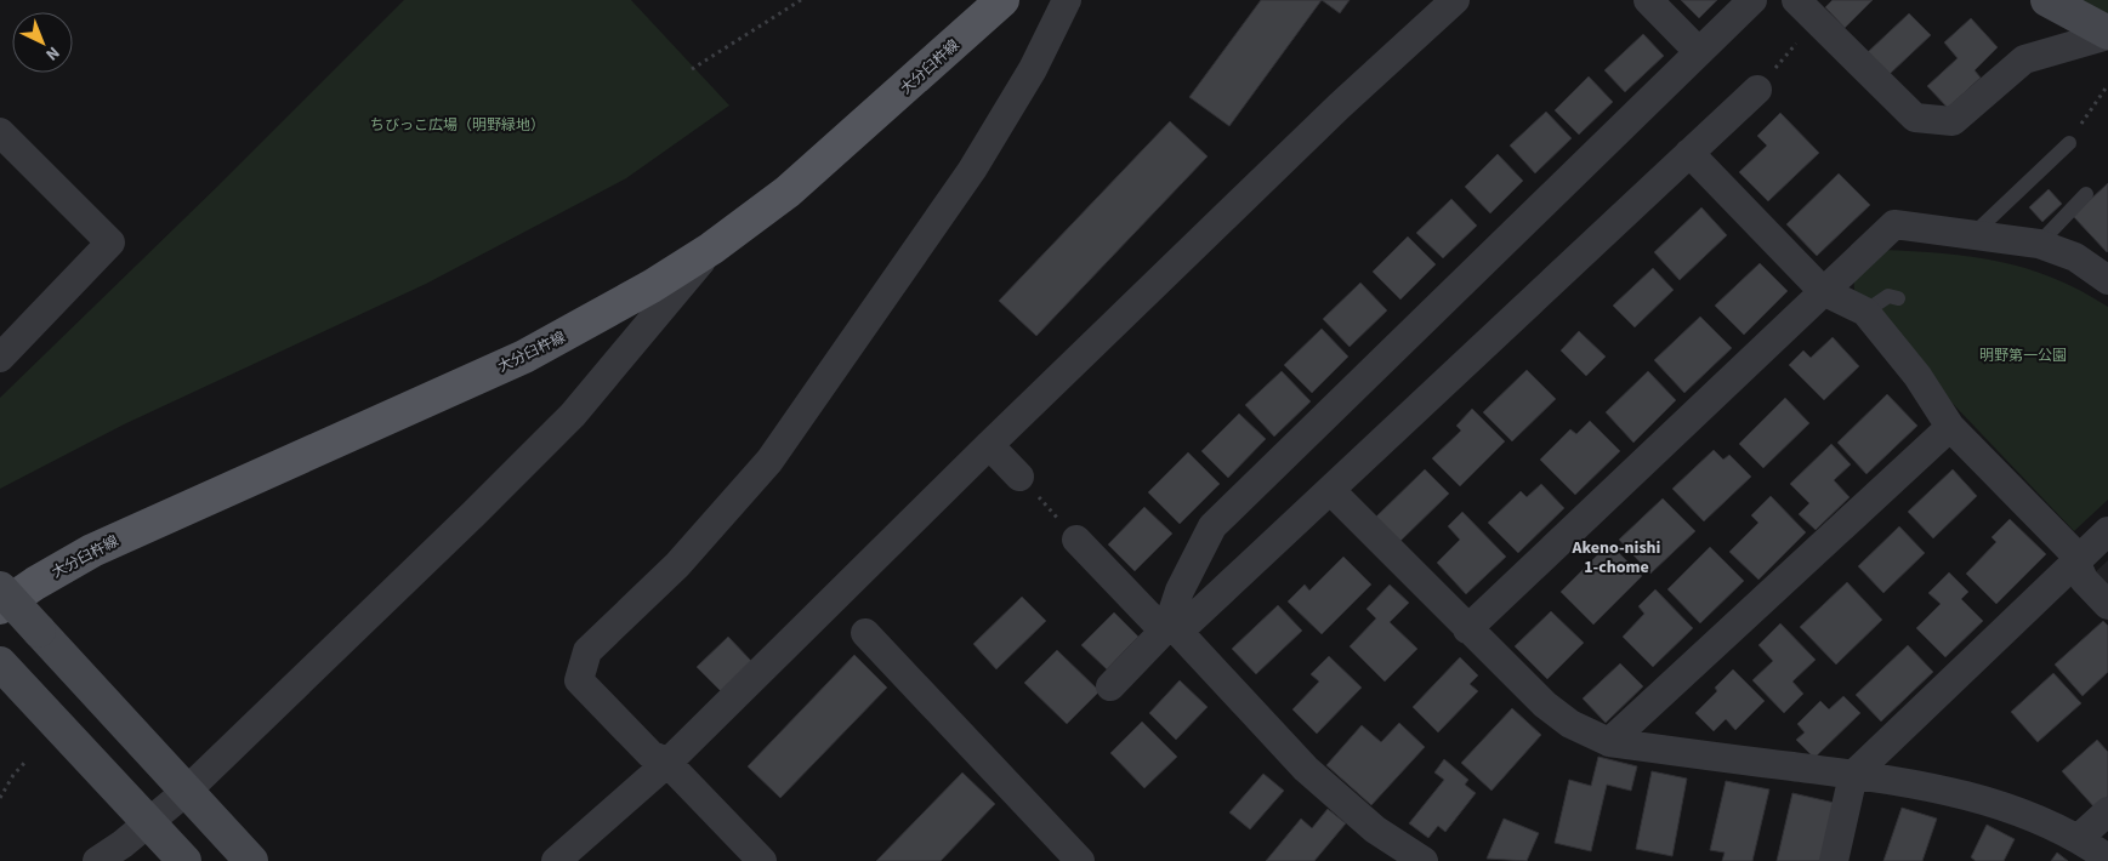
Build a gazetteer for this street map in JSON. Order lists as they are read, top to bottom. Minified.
{"streets":{"main road":["大分臼杵線"]},"districts":["Akeno-nishi 1-chome"],"parks":["ちびっこ広場（明野緑地）","明野第一公園"],"north":"bottom right"}
